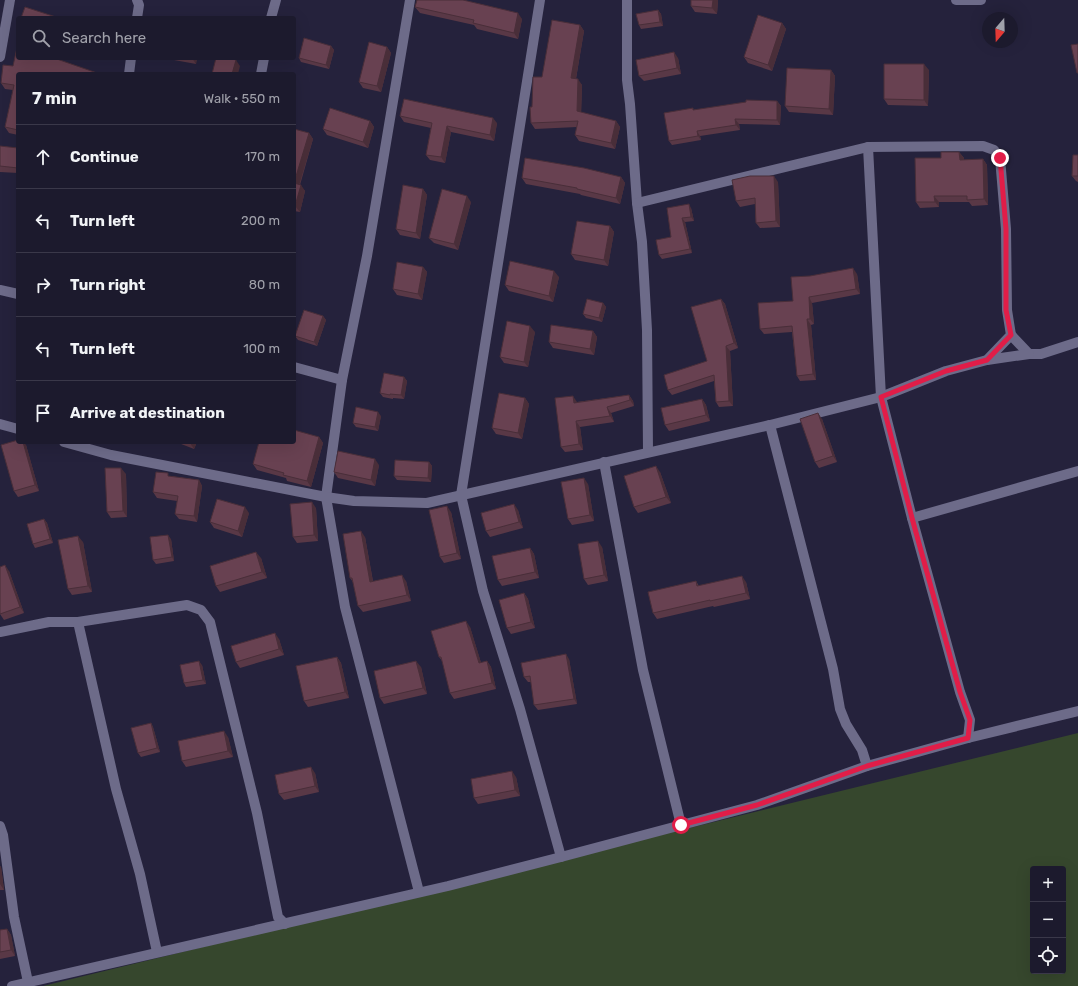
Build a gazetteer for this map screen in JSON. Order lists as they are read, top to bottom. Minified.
{"north":"bottom","page":{"search":"Search here","heading":["7 min","Walk · 550 m"],"list":[["Continue","170 m"],["Turn left","200 m"],["Turn right","80 m"],["Turn left","100 m"],"Arrive at destination"],"map_buttons":["+","−"]}}
